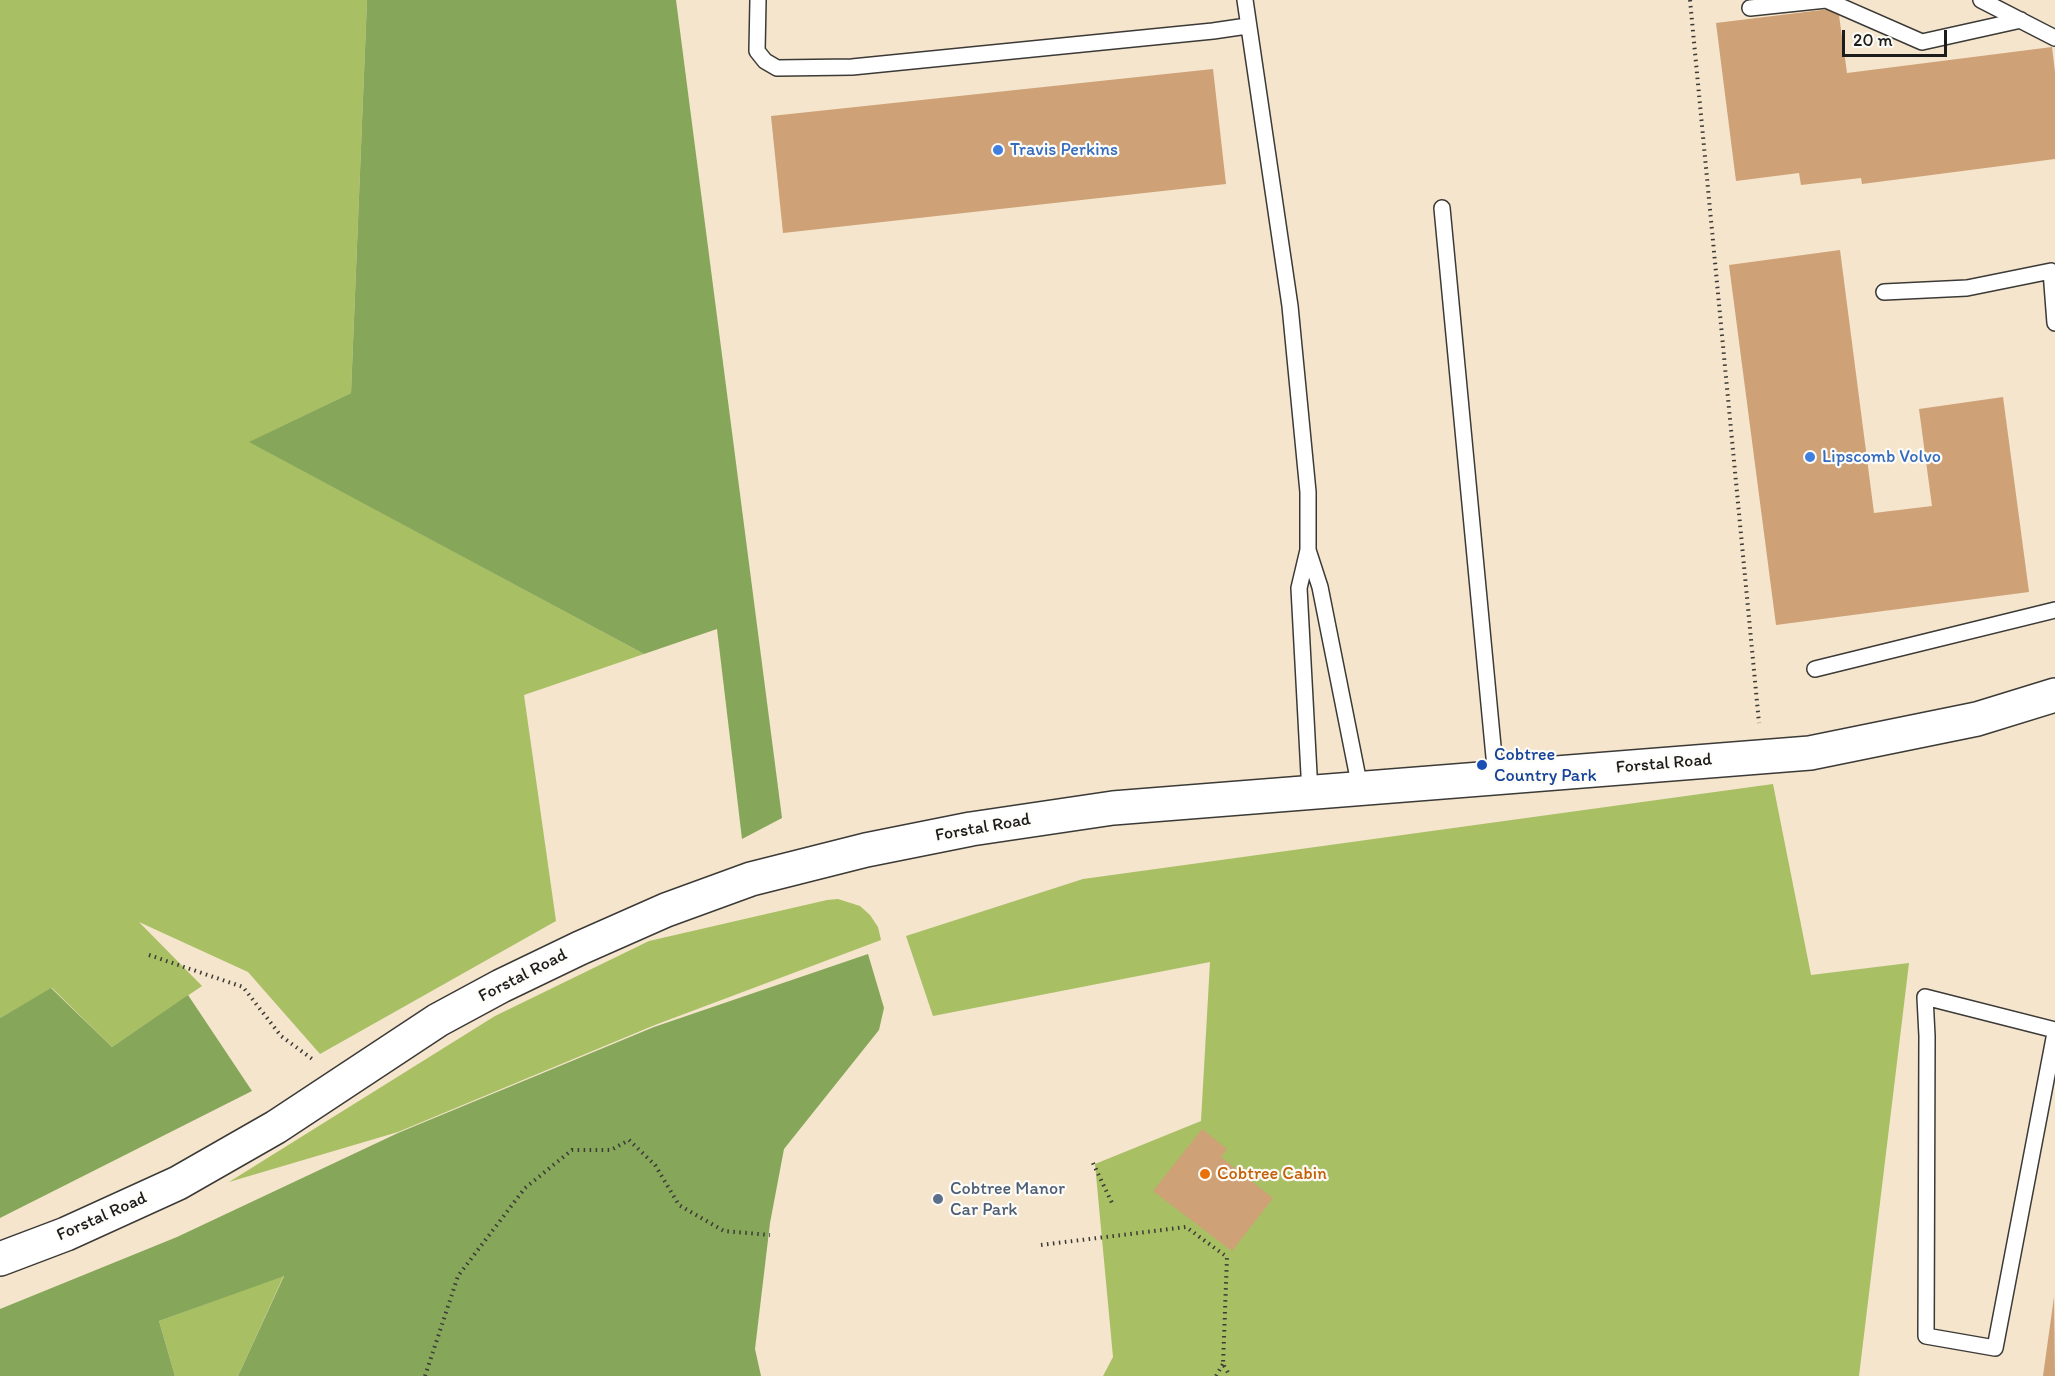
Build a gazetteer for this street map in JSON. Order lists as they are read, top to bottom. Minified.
{"streets":{"street":["Forstal Road"]},"places":["Travis Perkins","Lipscomb Volvo","Cobtree Country Park","Cobtree Cabin","Cobtree Manor Car Park"],"scale_bar":"20 m"}
